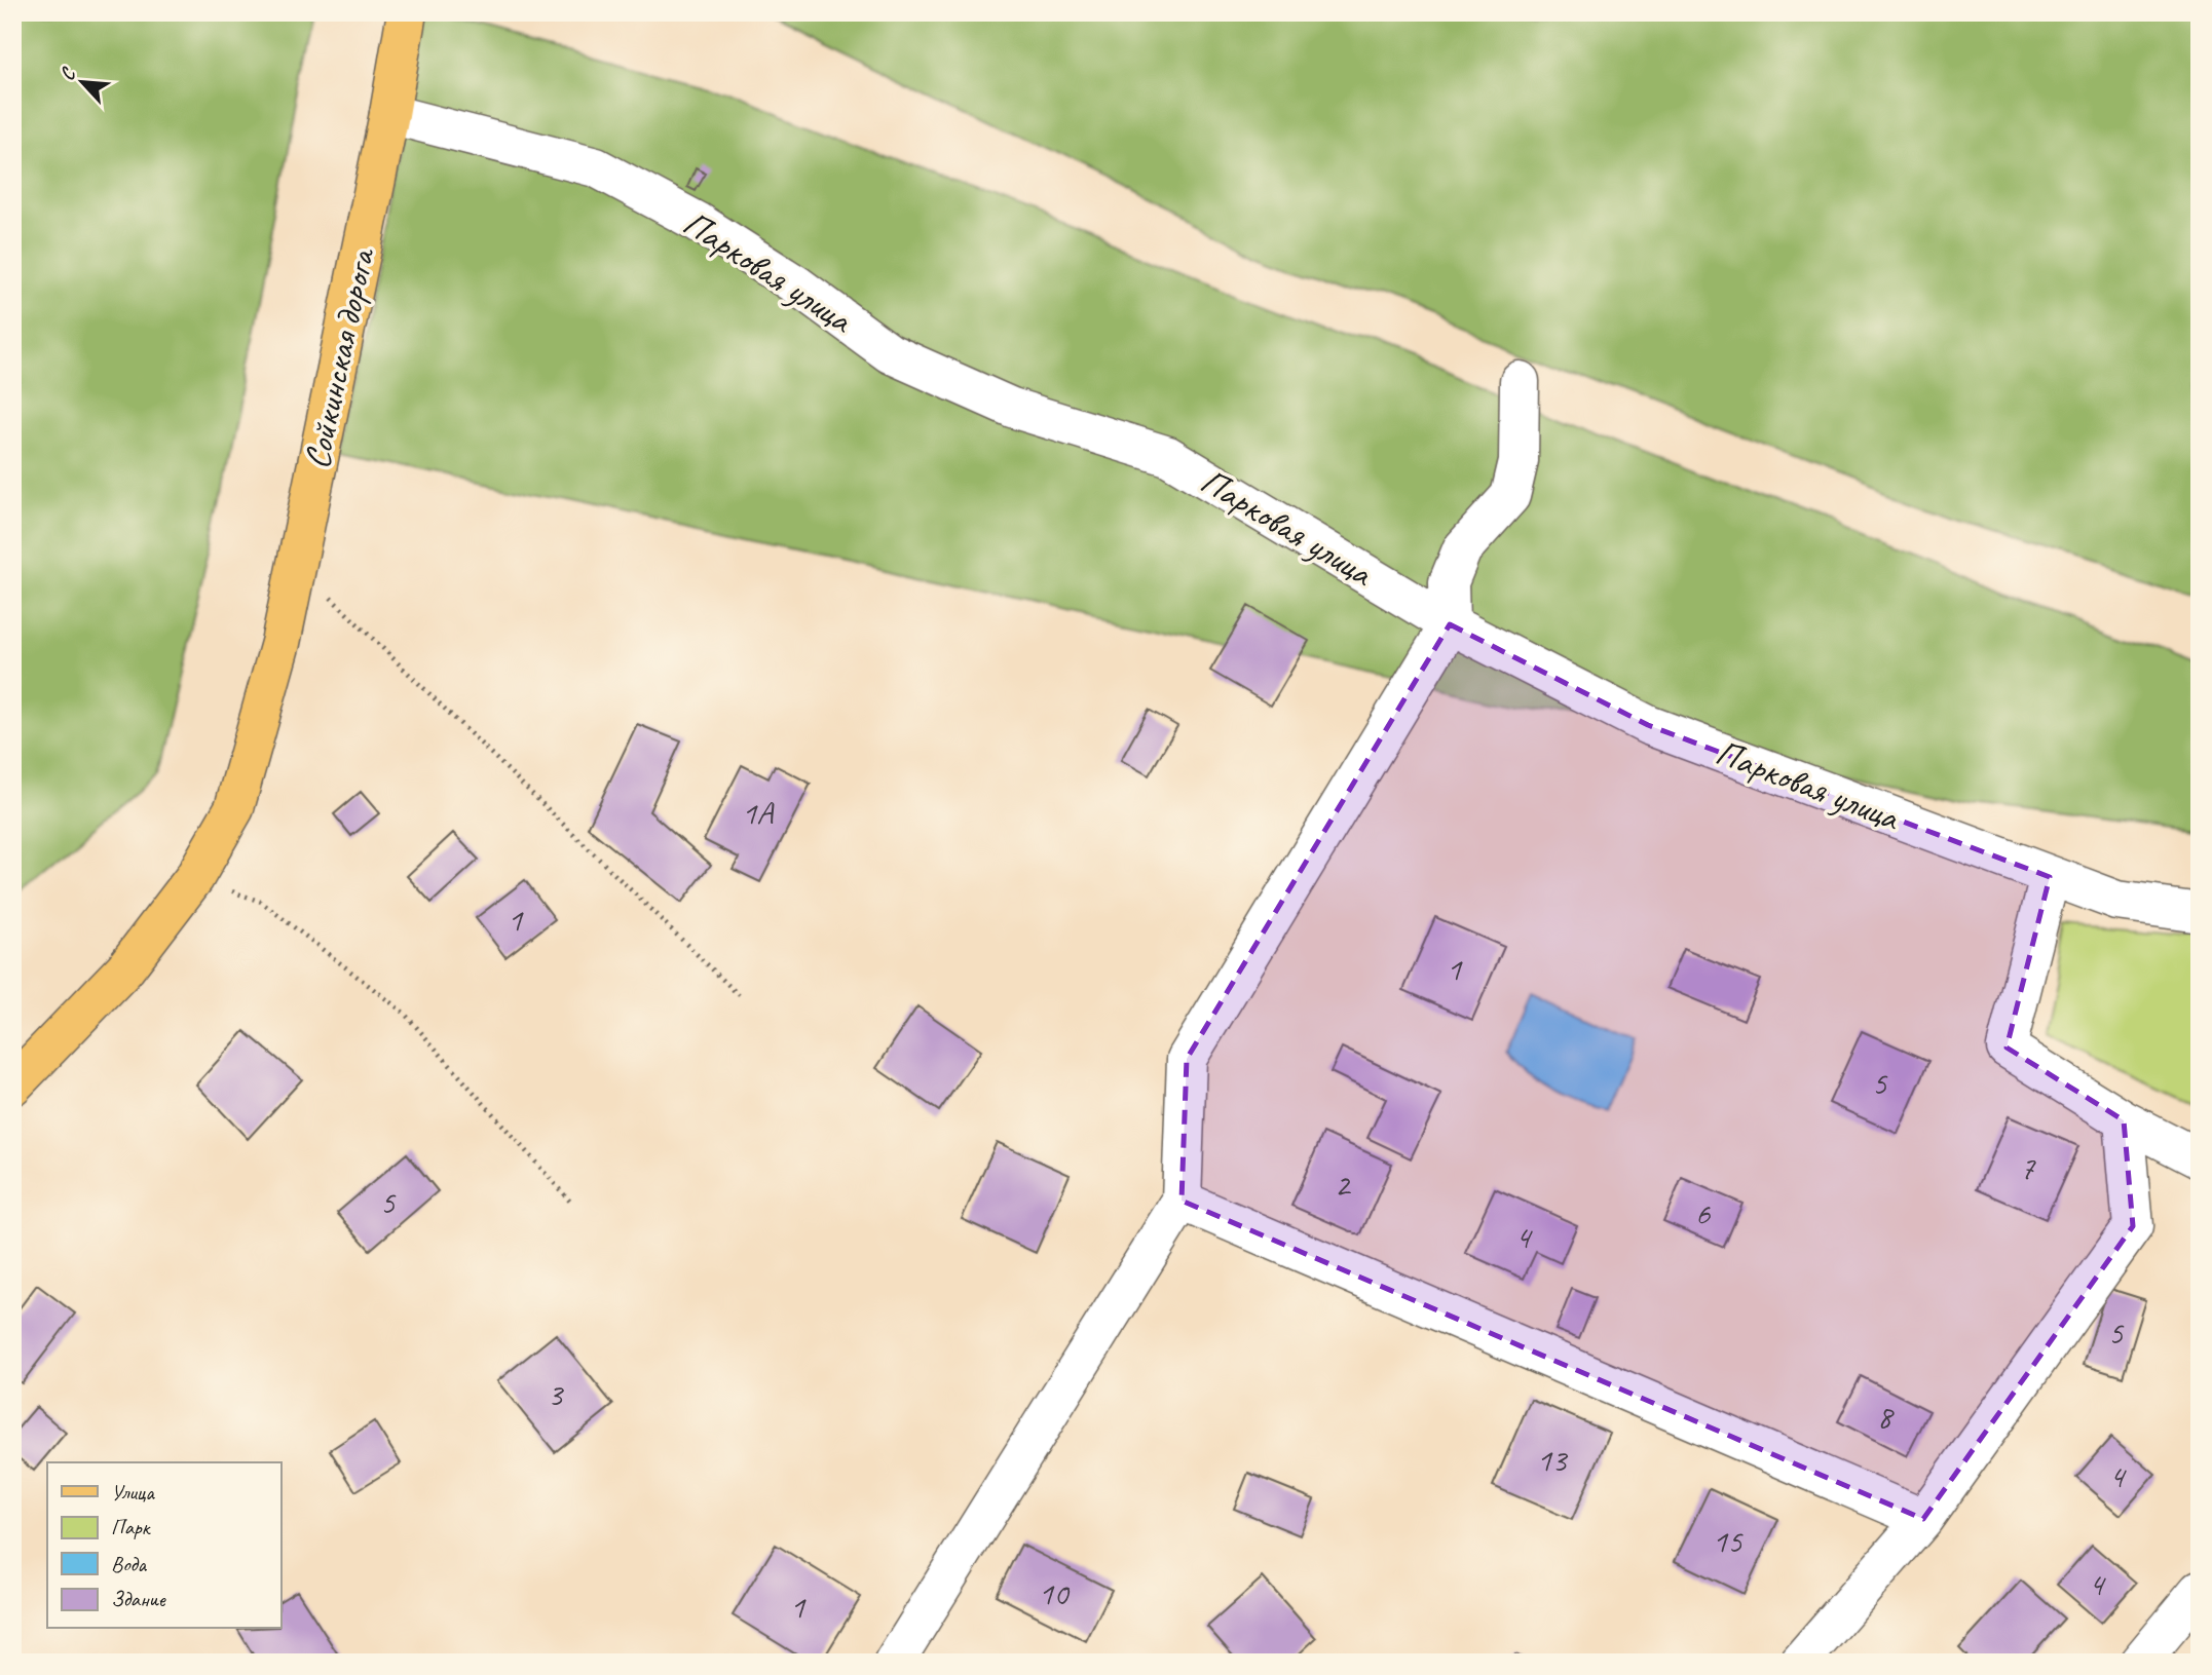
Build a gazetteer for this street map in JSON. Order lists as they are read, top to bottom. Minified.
{"streets":{"main road":["Сойкинская дорога"],"street":["Парковая улица"]},"crossings":[["Парковая улица","Сойкинская дорога"]],"house_numbers":["1А","1","1","5","7","2","5","6","4","5","3","8","13","4","15","4","10","1"],"legend":["Улица","Парк","Вода","Здание"],"north":"top left"}
